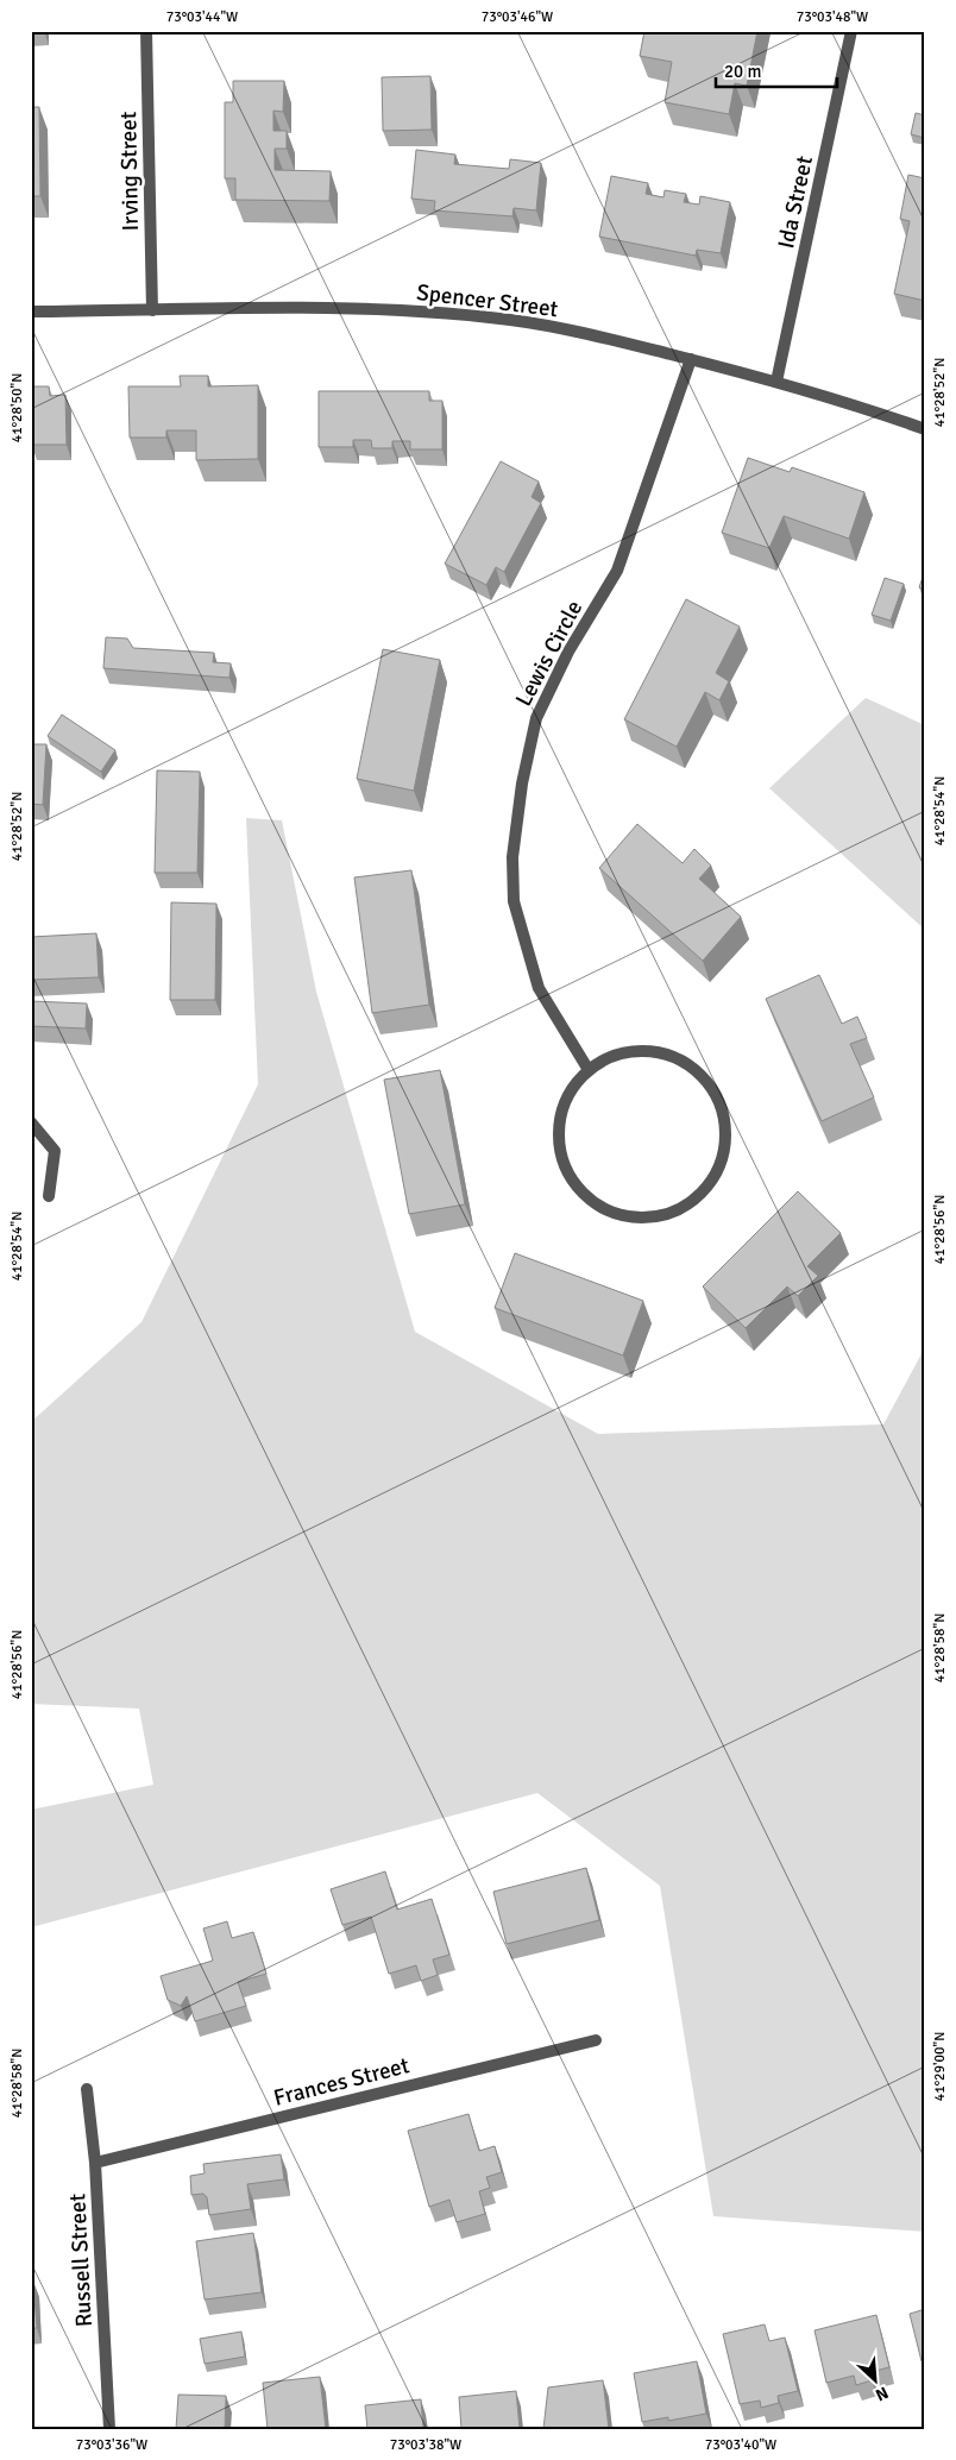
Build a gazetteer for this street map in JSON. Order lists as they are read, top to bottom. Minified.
{"streets":{"street":["Irving Street","Ida Street","Spencer Street","Lewis Circle","Frances Street","Russell Street"]},"crossings":[["Irving Street","Spencer Street"],["Ida Street","Spencer Street"],["Spencer Street","Lewis Circle"],["Frances Street","Russell Street"]],"scale_bar":"20 m","north":"bottom right","coordinates":["73°03'44\"W","73°03'46\"W","73°03'48\"W","41°28'52\"N","41°28'50\"N","41°28'54\"N","41°28'56\"N","41°28'58\"N","41°29'00\"N","73°03'36\"W","73°03'38\"W","73°03'40\"W"]}
